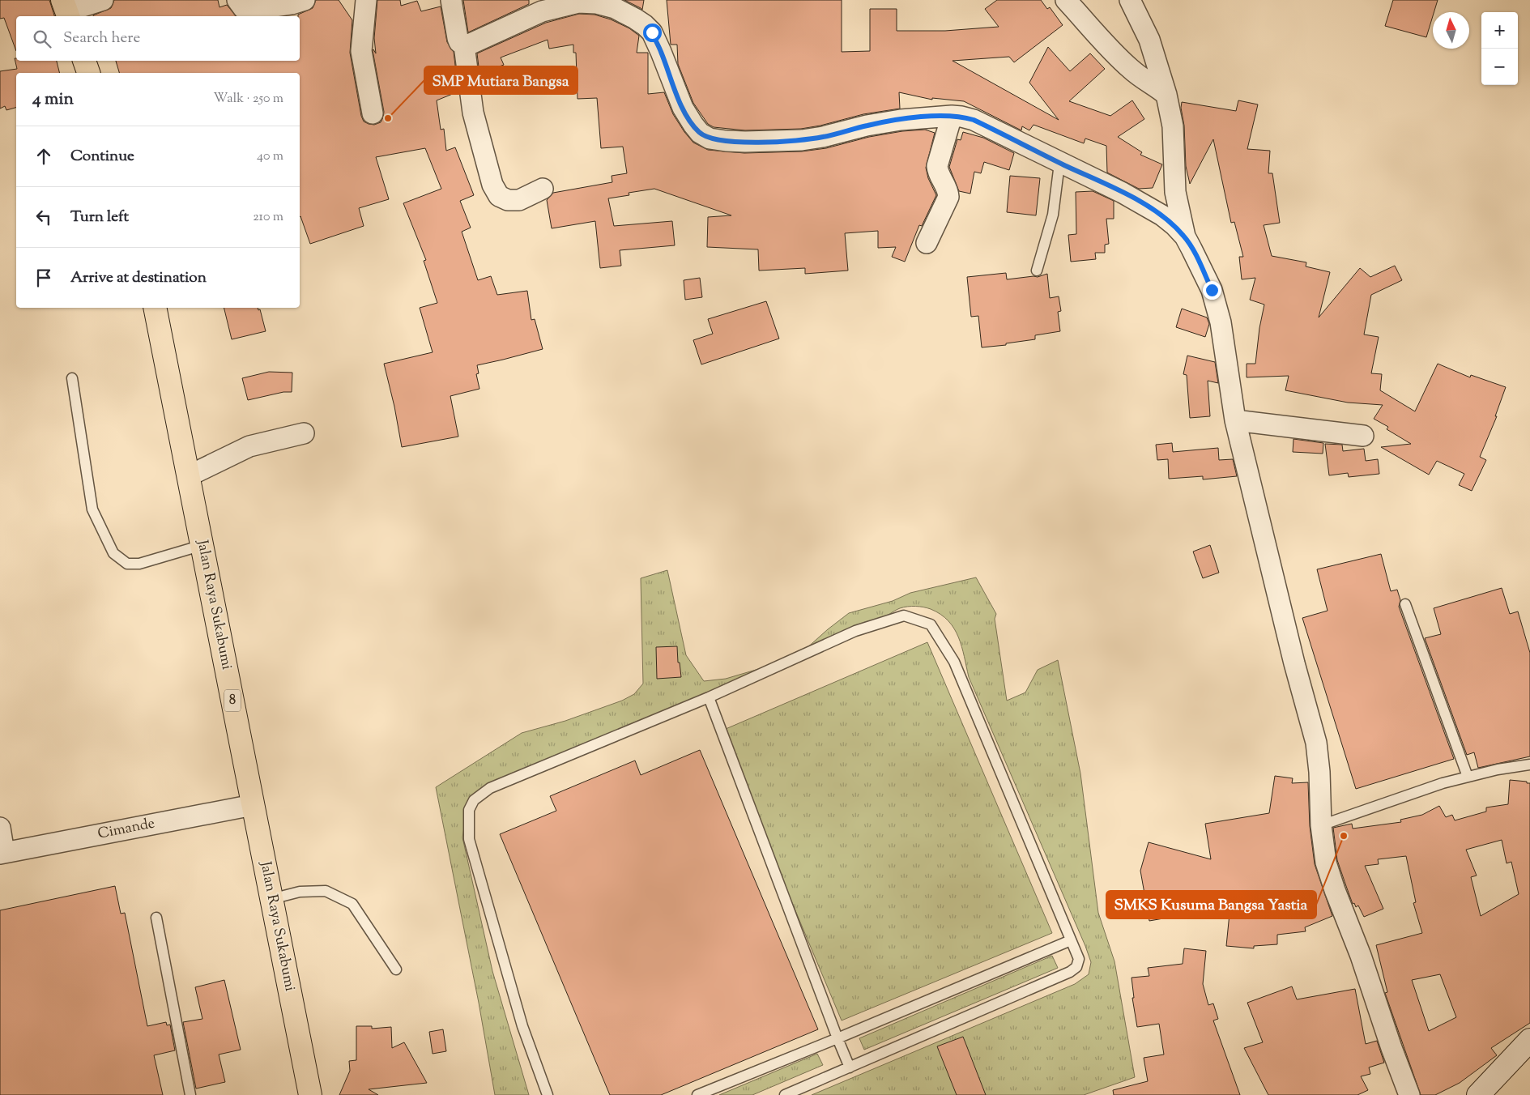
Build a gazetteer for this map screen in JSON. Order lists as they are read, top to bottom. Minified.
{"streets":{"highway":["Jalan Raya Sukabumi","8"],"street":["Cimande"]},"crossings":[["Jalan Raya Sukabumi","Cimande"]],"places":["SMP Mutiara Bangsa","SMKS Kusuma Bangsa Yastia"],"north":"top","page":{"map_buttons":["+","−"],"search":"Search here","heading":["4 min","Walk · 250 m"],"list":[["Continue","40 m"],["Turn left","210 m"],"Arrive at destination"]}}
